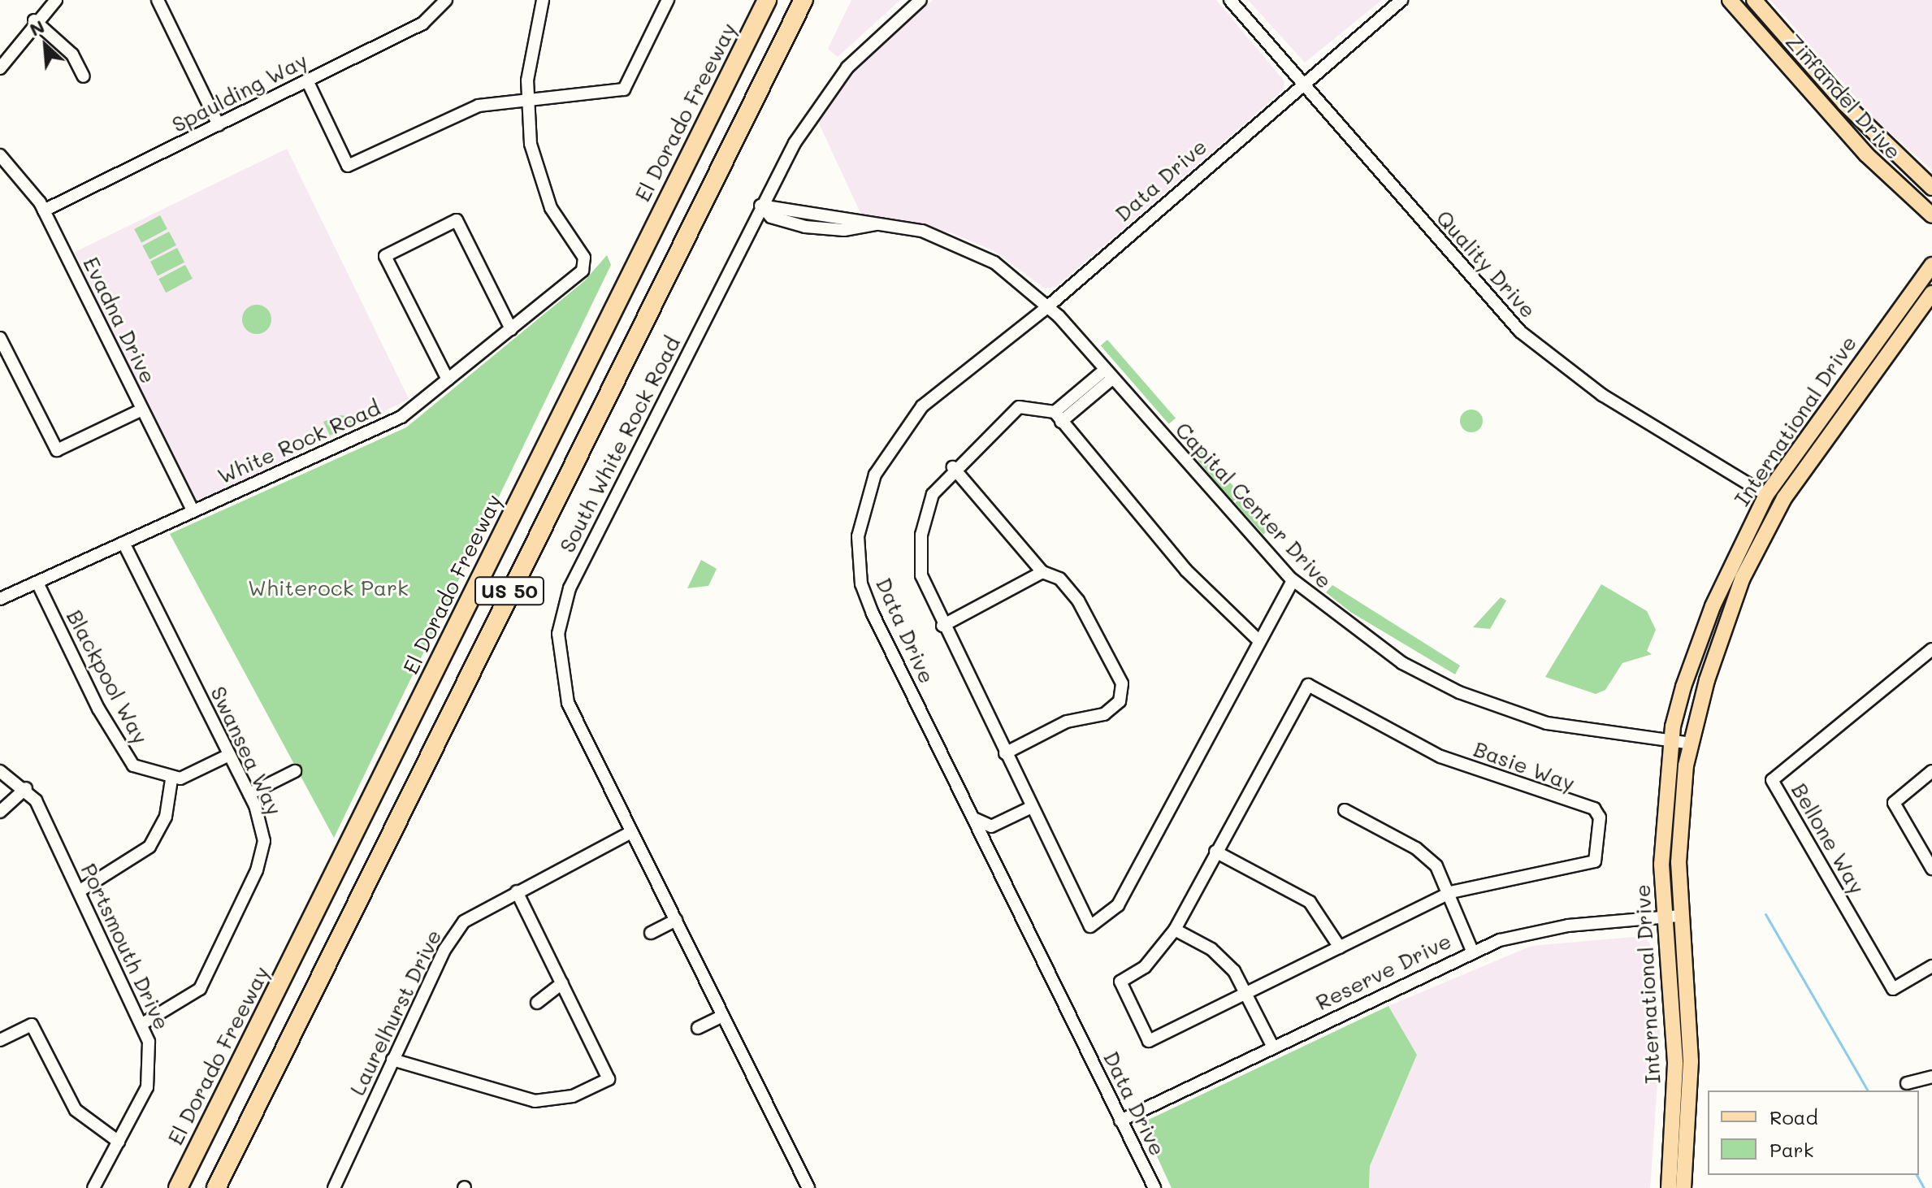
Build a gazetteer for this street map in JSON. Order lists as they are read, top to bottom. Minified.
{"streets":{"highway":["El Dorado Freeway","US 50"],"main road":["Zinfandel Drive","International Drive"],"street":["Spaulding Way","Data Drive","Quality Drive","Evadna Drive","White Rock Road","South White Rock Road","Capital Center Drive","Blackpool Way","Swansea Way","Basie Way","Bellone Way","Portsmouth Drive","Reserve Drive","Laurelhurst Drive"]},"crossings":[["Spaulding Way","Evadna Drive"],["Data Drive","Quality Drive"],["Data Drive","Capital Center Drive"],["Data Drive","Reserve Drive"],["Quality Drive","International Drive"],["Evadna Drive","White Rock Road"],["International Drive","Capital Center Drive"],["International Drive","Reserve Drive"],["White Rock Road","Blackpool Way"],["White Rock Road","Swansea Way"],["South White Rock Road","Capital Center Drive"],["South White Rock Road","Laurelhurst Drive"],["Swansea Way","Portsmouth Drive"]],"parks":["Whiterock Park"],"legend":["Road","Park"],"north":"top left"}
